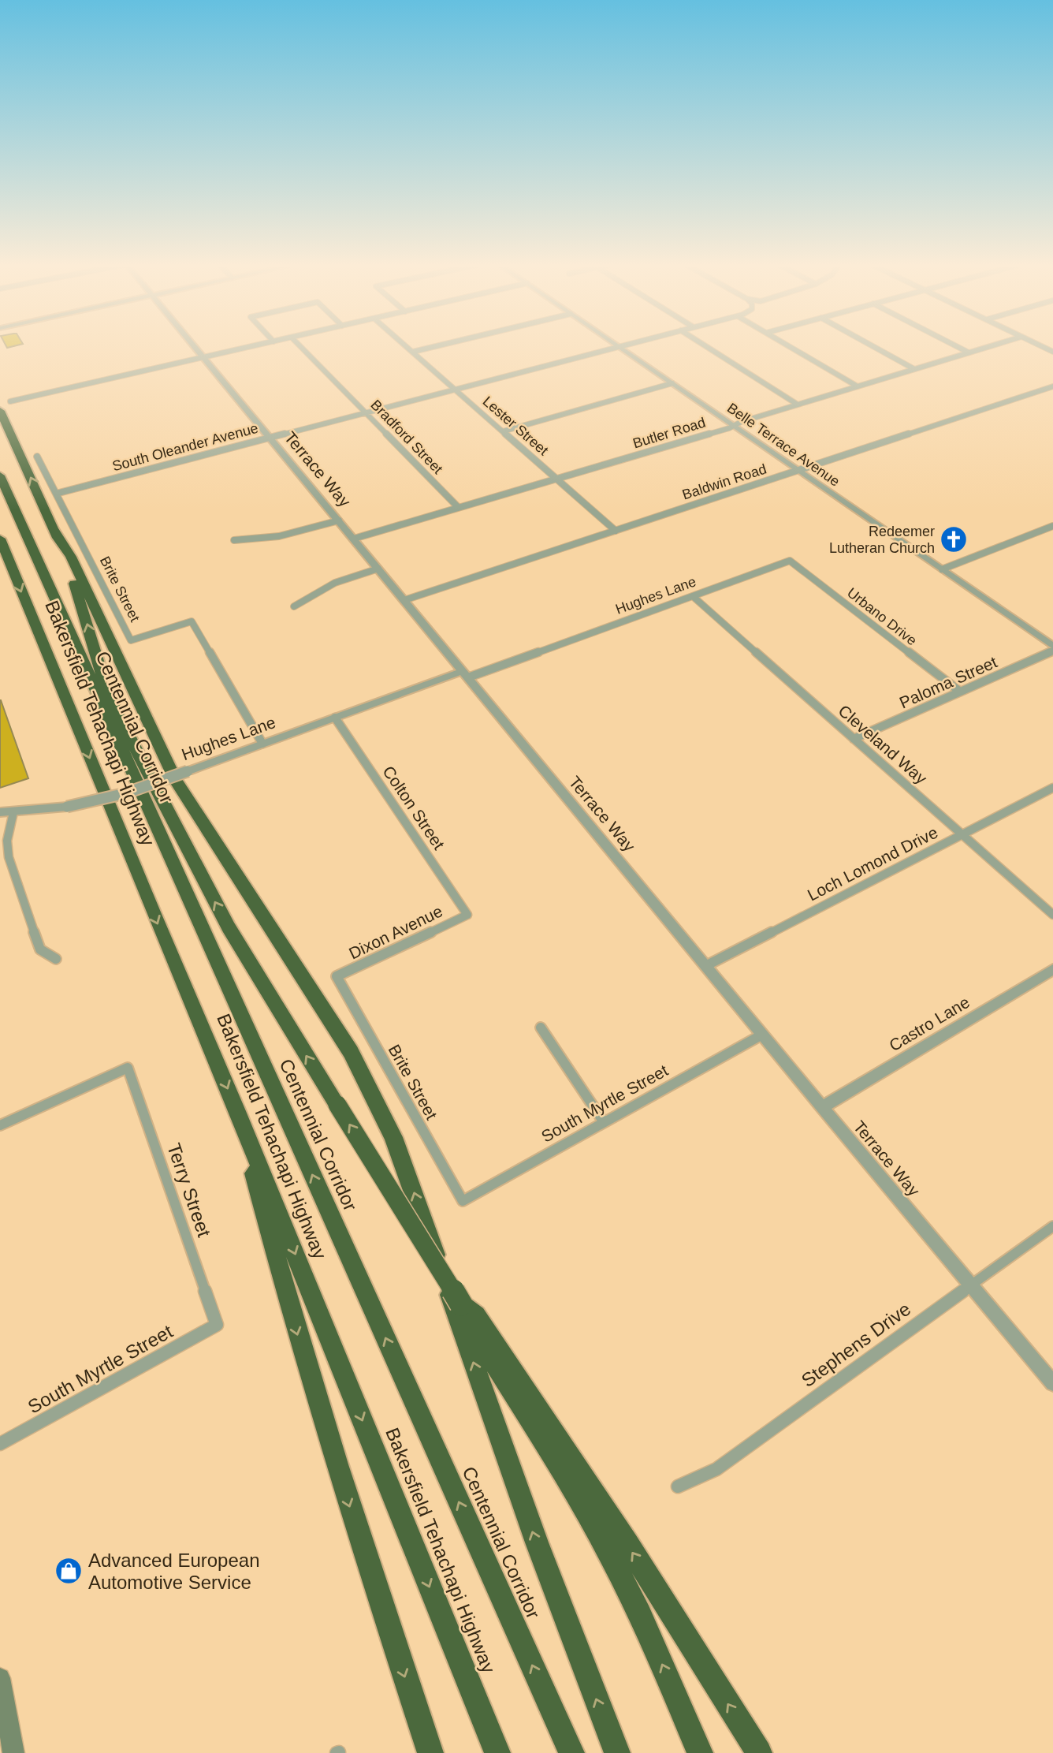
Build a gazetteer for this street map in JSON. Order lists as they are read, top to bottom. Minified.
{"streets":{"highway":["Bakersfield Tehachapi Highway","Centennial Corridor"],"street":["Lester Street","Butler Road","Bradford Street","Belle Terrace Avenue","South Oleander Avenue","Terrace Way","Baldwin Road","Brite Street","Hughes Lane","Urbano Drive","Paloma Street","Cleveland Way","Colton Street","Loch Lomond Drive","Dixon Avenue","Castro Lane","South Myrtle Street","Terry Street","Stephens Drive"]},"crossings":[["Lester Street","Butler Road"],["Lester Street","South Oleander Avenue"],["Lester Street","Baldwin Road"],["Butler Road","Bradford Street"],["Butler Road","Belle Terrace Avenue"],["Butler Road","Terrace Way"],["Bradford Street","South Oleander Avenue"],["Belle Terrace Avenue","South Oleander Avenue"],["Belle Terrace Avenue","Baldwin Road"],["South Oleander Avenue","Terrace Way"],["South Oleander Avenue","Brite Street"],["Terrace Way","Baldwin Road"],["Terrace Way","Hughes Lane"],["Terrace Way","Loch Lomond Drive"],["Terrace Way","Castro Lane"],["Terrace Way","South Myrtle Street"],["Terrace Way","Stephens Drive"],["Brite Street","Hughes Lane"],["Brite Street","Dixon Avenue"],["Brite Street","South Myrtle Street"],["Hughes Lane","Urbano Drive"],["Hughes Lane","Cleveland Way"],["Hughes Lane","Colton Street"],["Urbano Drive","Paloma Street"],["Paloma Street","Cleveland Way"],["Cleveland Way","Loch Lomond Drive"],["Colton Street","Dixon Avenue"],["South Myrtle Street","Terry Street"]],"places":{"church":["Redeemer Lutheran Church"],"shop":["Advanced European Automotive Service"]}}
